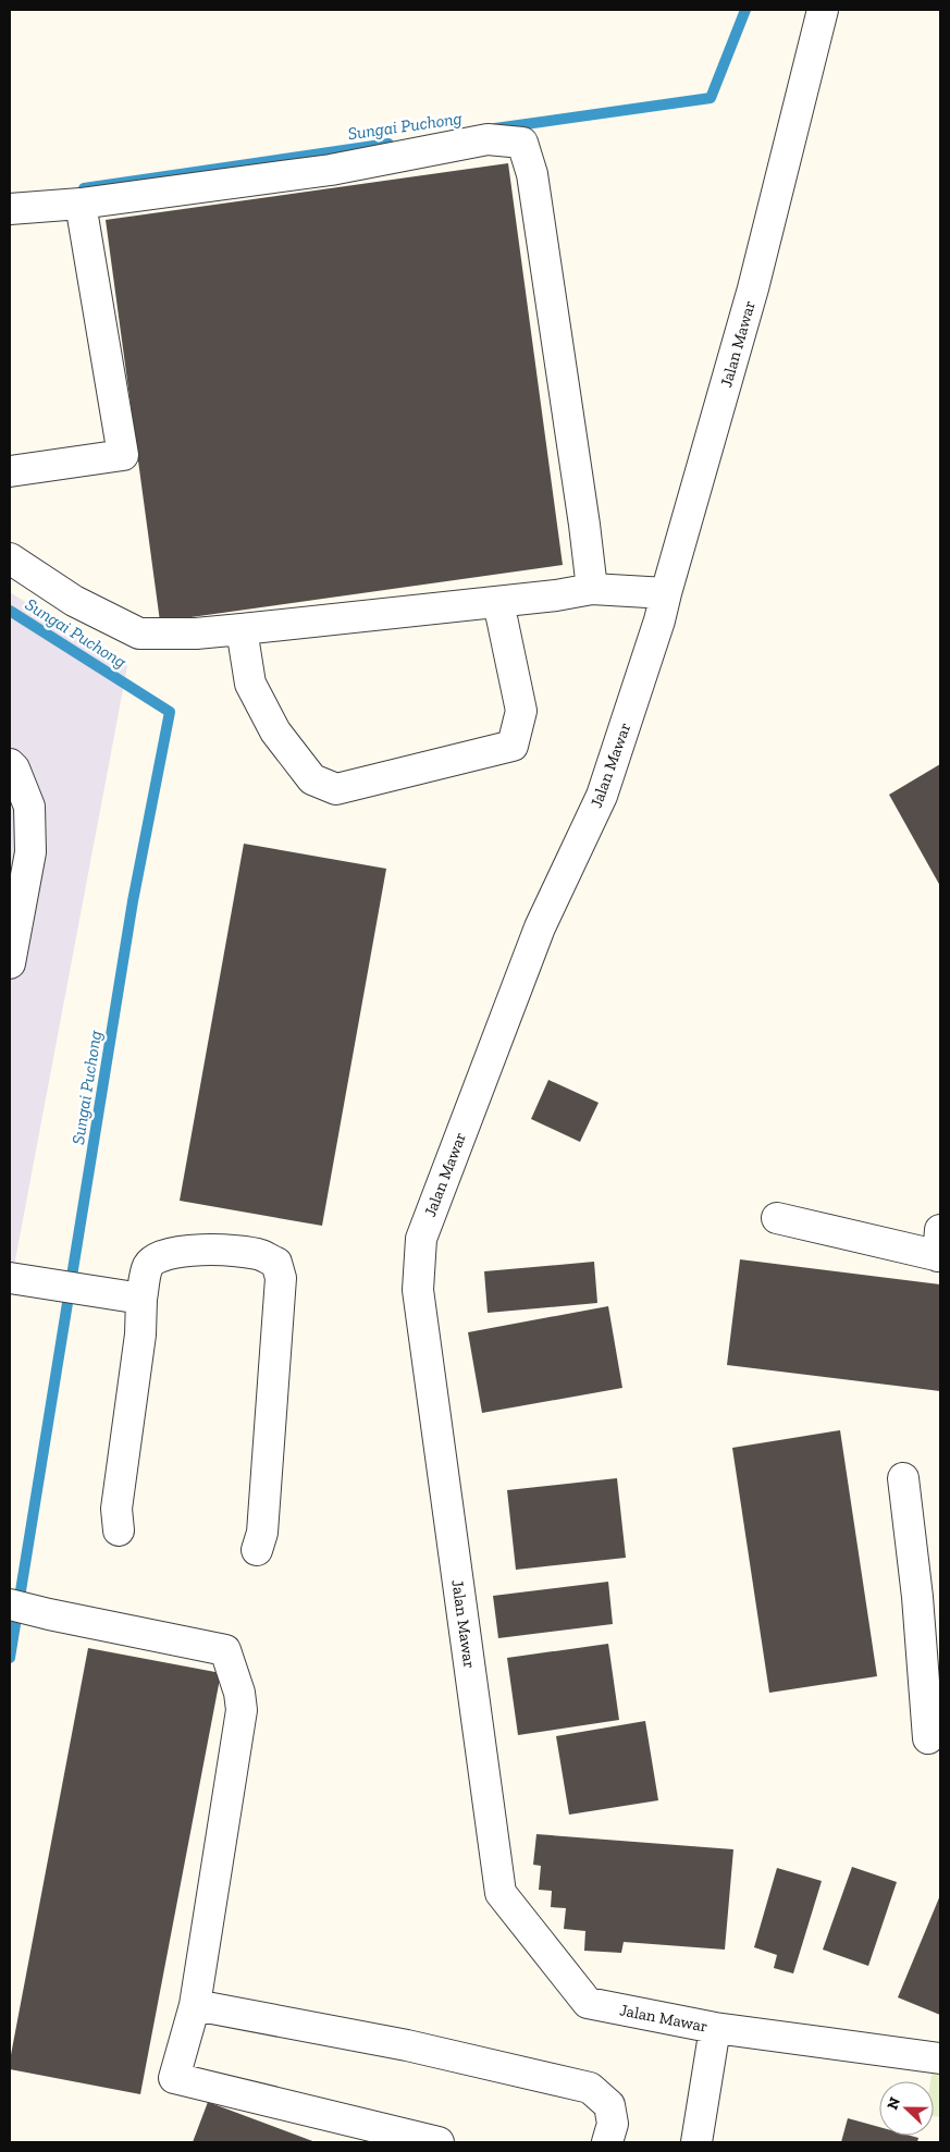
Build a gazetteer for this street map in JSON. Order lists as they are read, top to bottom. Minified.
{"streets":{"street":["Jalan Mawar"]},"water":["Sungai Puchong"],"north":"left"}
